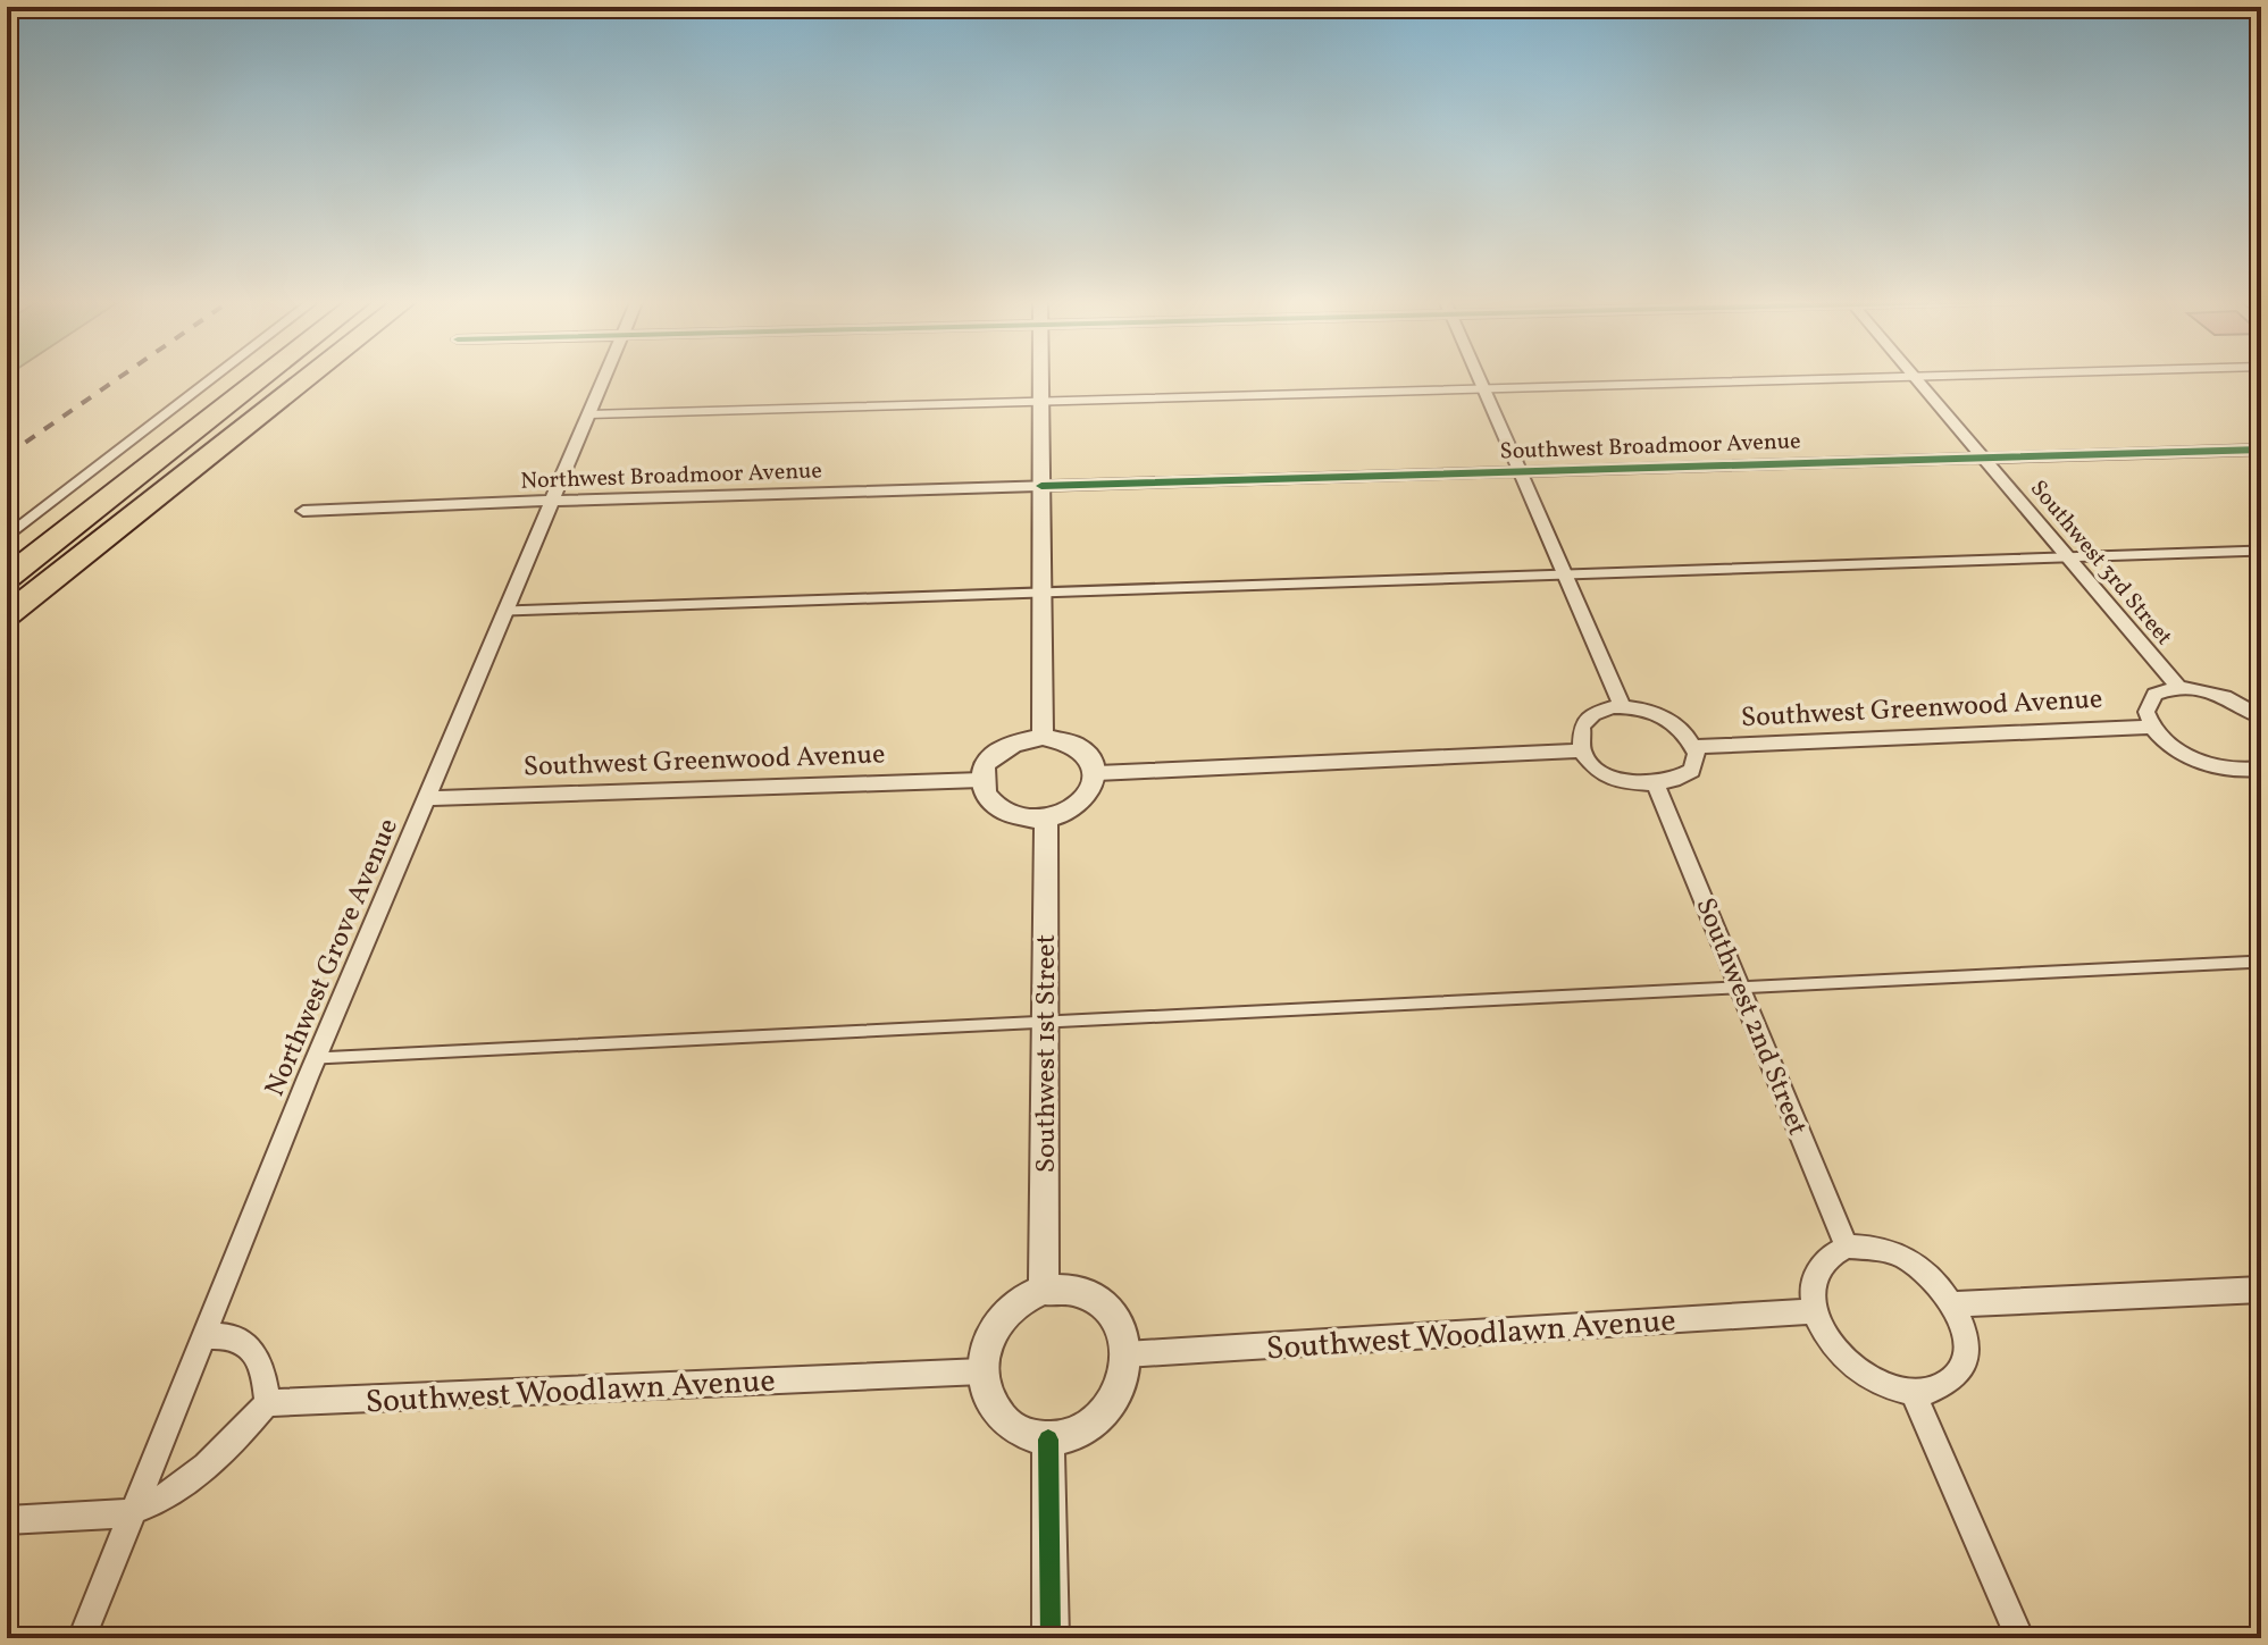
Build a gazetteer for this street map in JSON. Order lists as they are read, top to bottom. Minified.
{"streets":{"street":["Southwest Broadmoor Avenue","Northwest Broadmoor Avenue","Southwest 3rd Street","Southwest Greenwood Avenue","Northwest Grove Avenue","Southwest 2nd Street","Southwest 1st Street","Southwest Woodlawn Avenue"]},"crossings":[["Southwest Broadmoor Avenue","Northwest Broadmoor Avenue"],["Southwest Broadmoor Avenue","Southwest 3rd Street"],["Northwest Broadmoor Avenue","Northwest Grove Avenue"],["Southwest Greenwood Avenue","Northwest Grove Avenue"],["Southwest Greenwood Avenue","Southwest 2nd Street"],["Southwest Greenwood Avenue","Southwest 1st Street"],["Southwest 2nd Street","Southwest Woodlawn Avenue"],["Southwest 1st Street","Southwest Woodlawn Avenue"]]}
